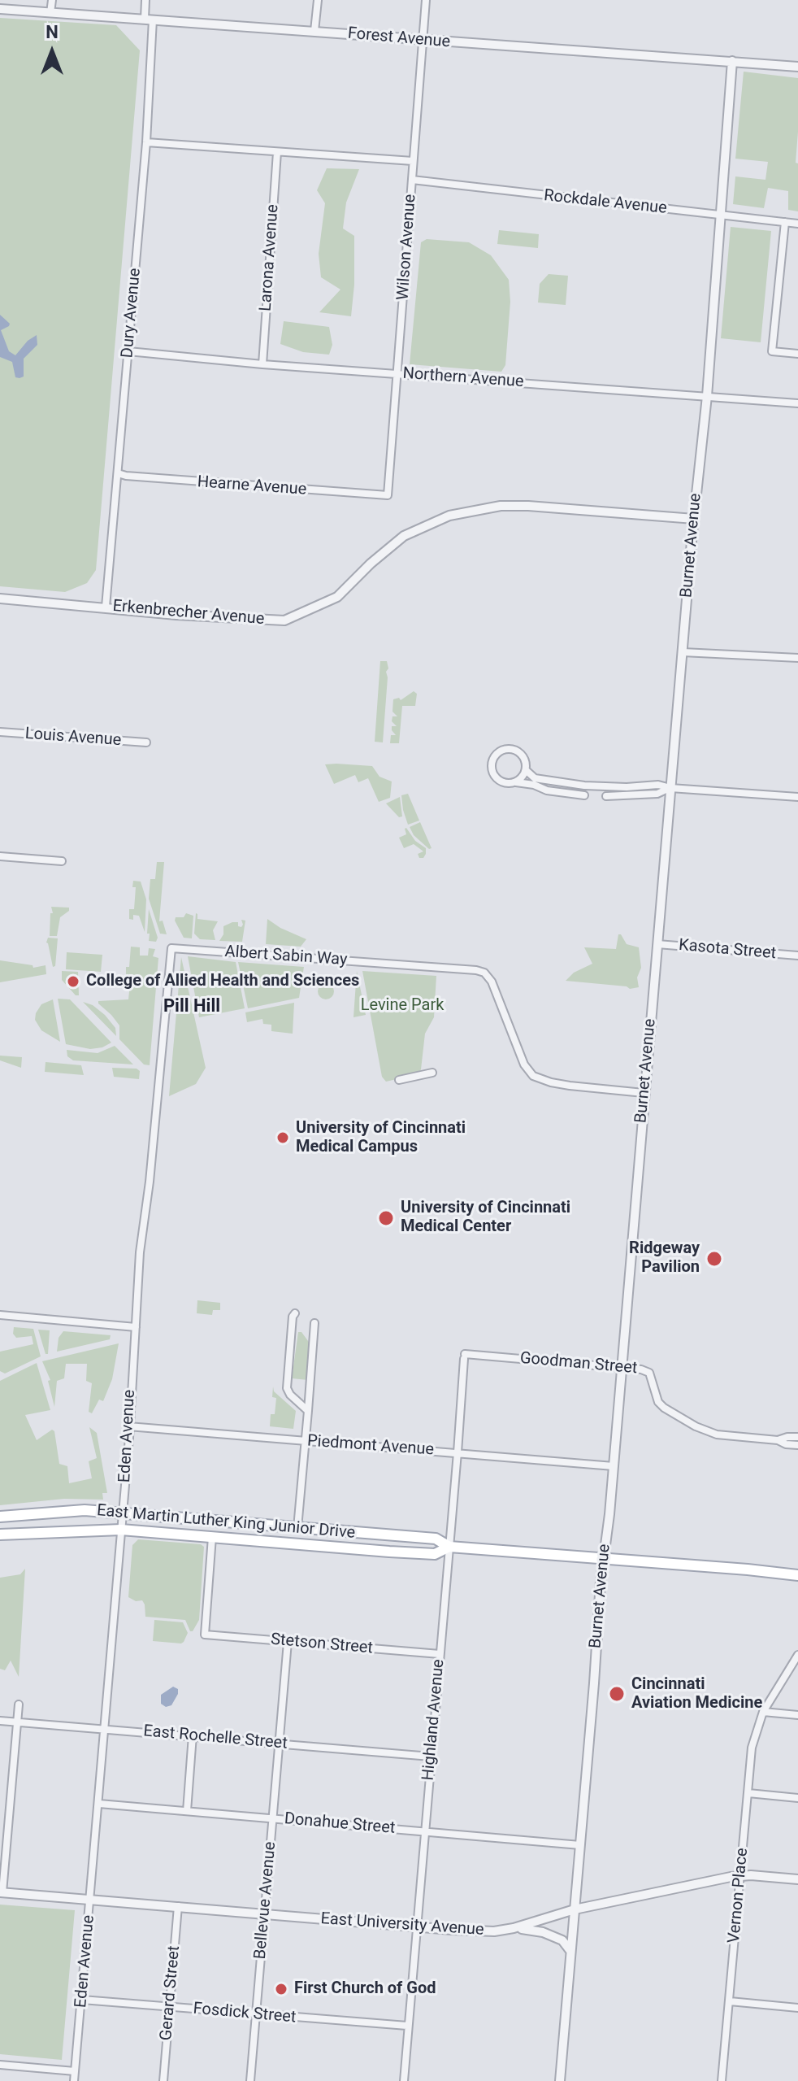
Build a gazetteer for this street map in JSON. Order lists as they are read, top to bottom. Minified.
{"streets":{"main road":["East Martin Luther King Junior Drive"],"street":["Forest Avenue","Rockdale Avenue","Wilson Avenue","Larona Avenue","Dury Avenue","Northern Avenue","Hearne Avenue","Burnet Avenue","Erkenbrecher Avenue","Louis Avenue","Kasota Street","Albert Sabin Way","Goodman Street","Eden Avenue","Piedmont Avenue","Stetson Street","Highland Avenue","East Rochelle Street","Donahue Street","Vernon Place","Bellevue Avenue","East University Avenue","Gerard Street","Fosdick Street"]},"crossings":[["Forest Avenue","Wilson Avenue"],["Forest Avenue","Dury Avenue"],["Forest Avenue","Burnet Avenue"],["Rockdale Avenue","Wilson Avenue"],["Rockdale Avenue","Burnet Avenue"],["Wilson Avenue","Northern Avenue"],["Wilson Avenue","Hearne Avenue"],["Larona Avenue","Northern Avenue"],["Dury Avenue","Northern Avenue"],["Dury Avenue","Hearne Avenue"],["Dury Avenue","Erkenbrecher Avenue"],["Northern Avenue","Burnet Avenue"],["Burnet Avenue","Erkenbrecher Avenue"],["Burnet Avenue","Kasota Street"],["Burnet Avenue","Albert Sabin Way"],["Burnet Avenue","Goodman Street"],["Burnet Avenue","Piedmont Avenue"],["Burnet Avenue","East Martin Luther King Junior Drive"],["Burnet Avenue","Donahue Street"],["Burnet Avenue","East University Avenue"],["Albert Sabin Way","Eden Avenue"],["Goodman Street","Highland Avenue"],["Eden Avenue","Piedmont Avenue"],["Eden Avenue","East Martin Luther King Junior Drive"],["Eden Avenue","East Rochelle Street"],["Eden Avenue","Donahue Street"],["Eden Avenue","East University Avenue"],["Eden Avenue","Fosdick Street"],["Piedmont Avenue","Highland Avenue"],["East Martin Luther King Junior Drive","Stetson Street"],["East Martin Luther King Junior Drive","Highland Avenue"],["Stetson Street","Highland Avenue"],["Stetson Street","Bellevue Avenue"],["Highland Avenue","East Rochelle Street"],["Highland Avenue","Donahue Street"],["Highland Avenue","East University Avenue"],["Highland Avenue","Fosdick Street"],["East Rochelle Street","Bellevue Avenue"],["Donahue Street","Bellevue Avenue"],["Vernon Place","East University Avenue"],["Bellevue Avenue","East University Avenue"],["Bellevue Avenue","Fosdick Street"],["East University Avenue","Gerard Street"],["Gerard Street","Fosdick Street"]],"districts":["Pill Hill"],"parks":["Levine Park"],"places":["College of Allied Health and Sciences","University of Cincinnati Medical Campus","University of Cincinnati Medical Center","Ridgeway Pavilion","Cincinnati Aviation Medicine","First Church of God"],"north":"top"}
